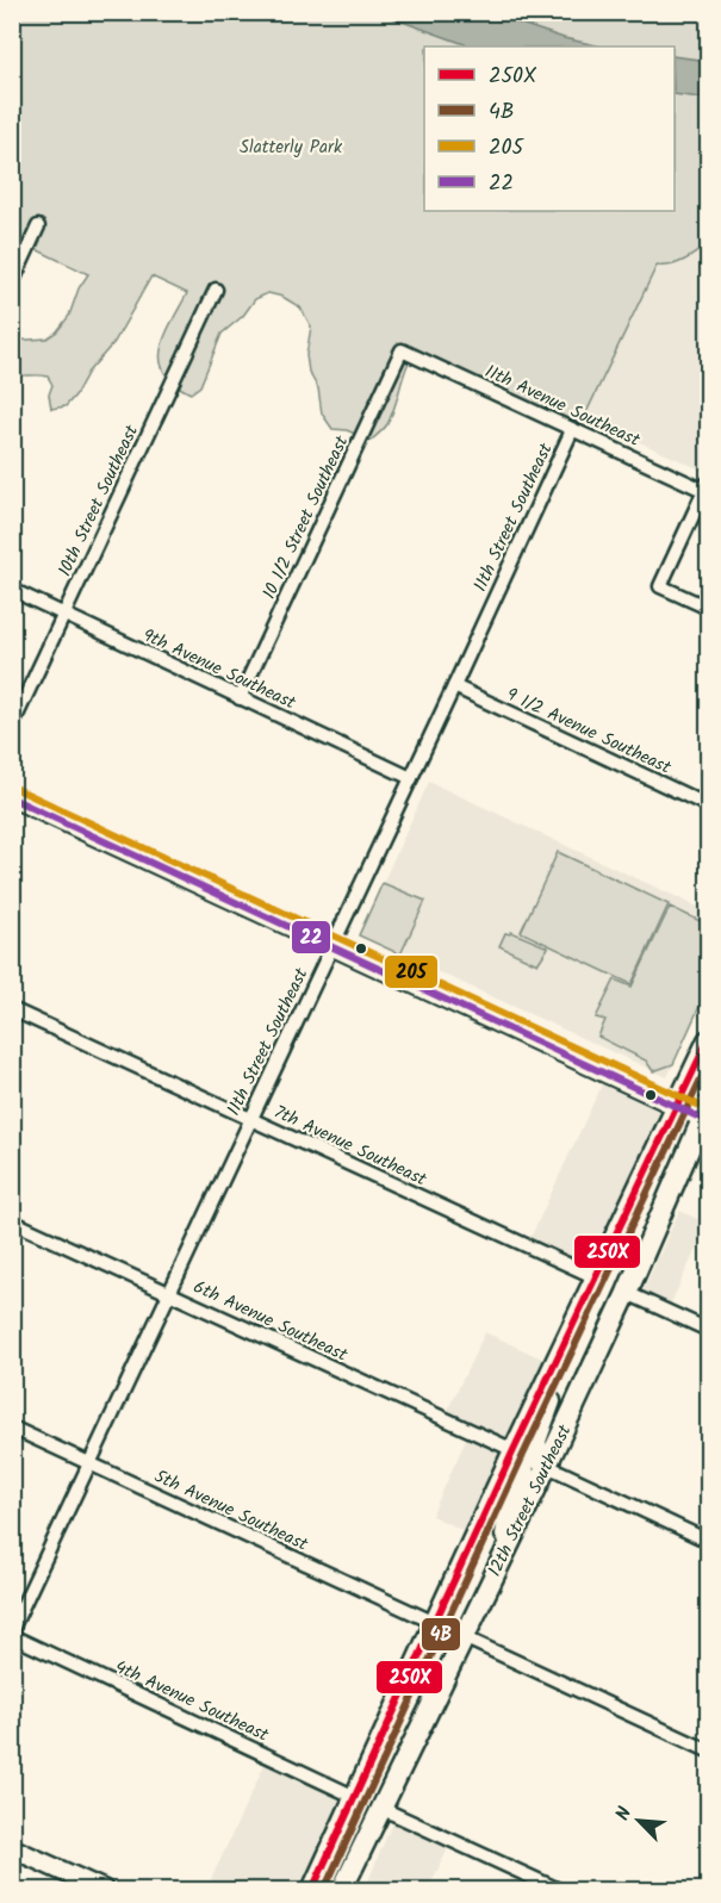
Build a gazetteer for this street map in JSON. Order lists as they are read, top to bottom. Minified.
{"streets":{"main road":["12th Street Southeast"],"street":["11th Avenue Southeast","10th Street Southeast","10 1/2 Street Southeast","11th Street Southeast","9th Avenue Southeast","9 1/2 Avenue Southeast","7th Avenue Southeast","6th Avenue Southeast","5th Avenue Southeast","4th Avenue Southeast"]},"crossings":[["11th Avenue Southeast","10 1/2 Street Southeast"],["11th Avenue Southeast","11th Street Southeast"],["10th Street Southeast","9th Avenue Southeast"],["10 1/2 Street Southeast","9th Avenue Southeast"],["11th Street Southeast","9th Avenue Southeast"],["11th Street Southeast","9 1/2 Avenue Southeast"],["11th Street Southeast","7th Avenue Southeast"],["11th Street Southeast","6th Avenue Southeast"],["11th Street Southeast","5th Avenue Southeast"],["7th Avenue Southeast","12th Street Southeast"],["6th Avenue Southeast","12th Street Southeast"],["12th Street Southeast","5th Avenue Southeast"],["12th Street Southeast","4th Avenue Southeast"]],"parks":["Slatterly Park"],"lines":["transit line 205","transit line 22","transit line 250X","transit line 4B"],"legend":["250X","4B","205","22"],"north":"top left"}
